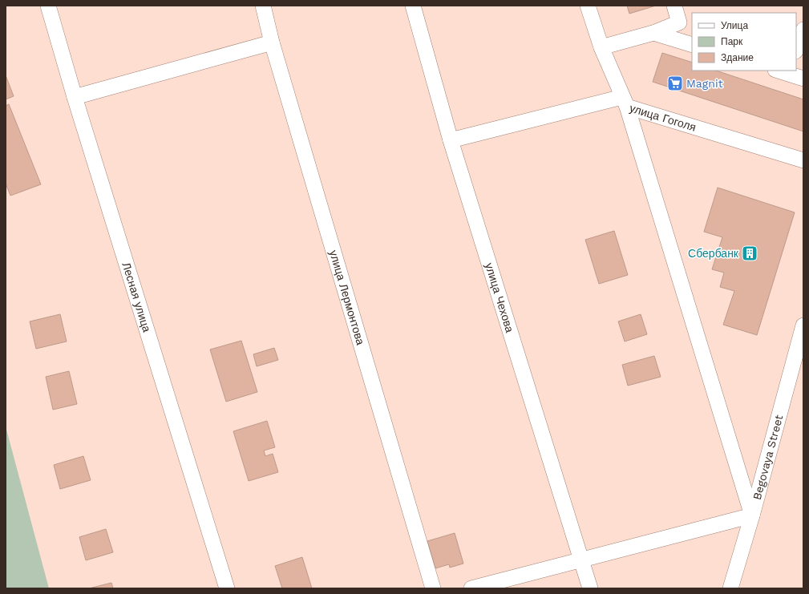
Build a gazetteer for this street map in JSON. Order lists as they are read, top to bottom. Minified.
{"streets":{"street":["улица Гоголя","Лесная улица","улица Лермонтова","улица Чехова","Begovaya Street"]},"places":{"supermarket":["Magnit"],"building":["Сбербанк"]},"legend":["Улица","Парк","Здание"]}
